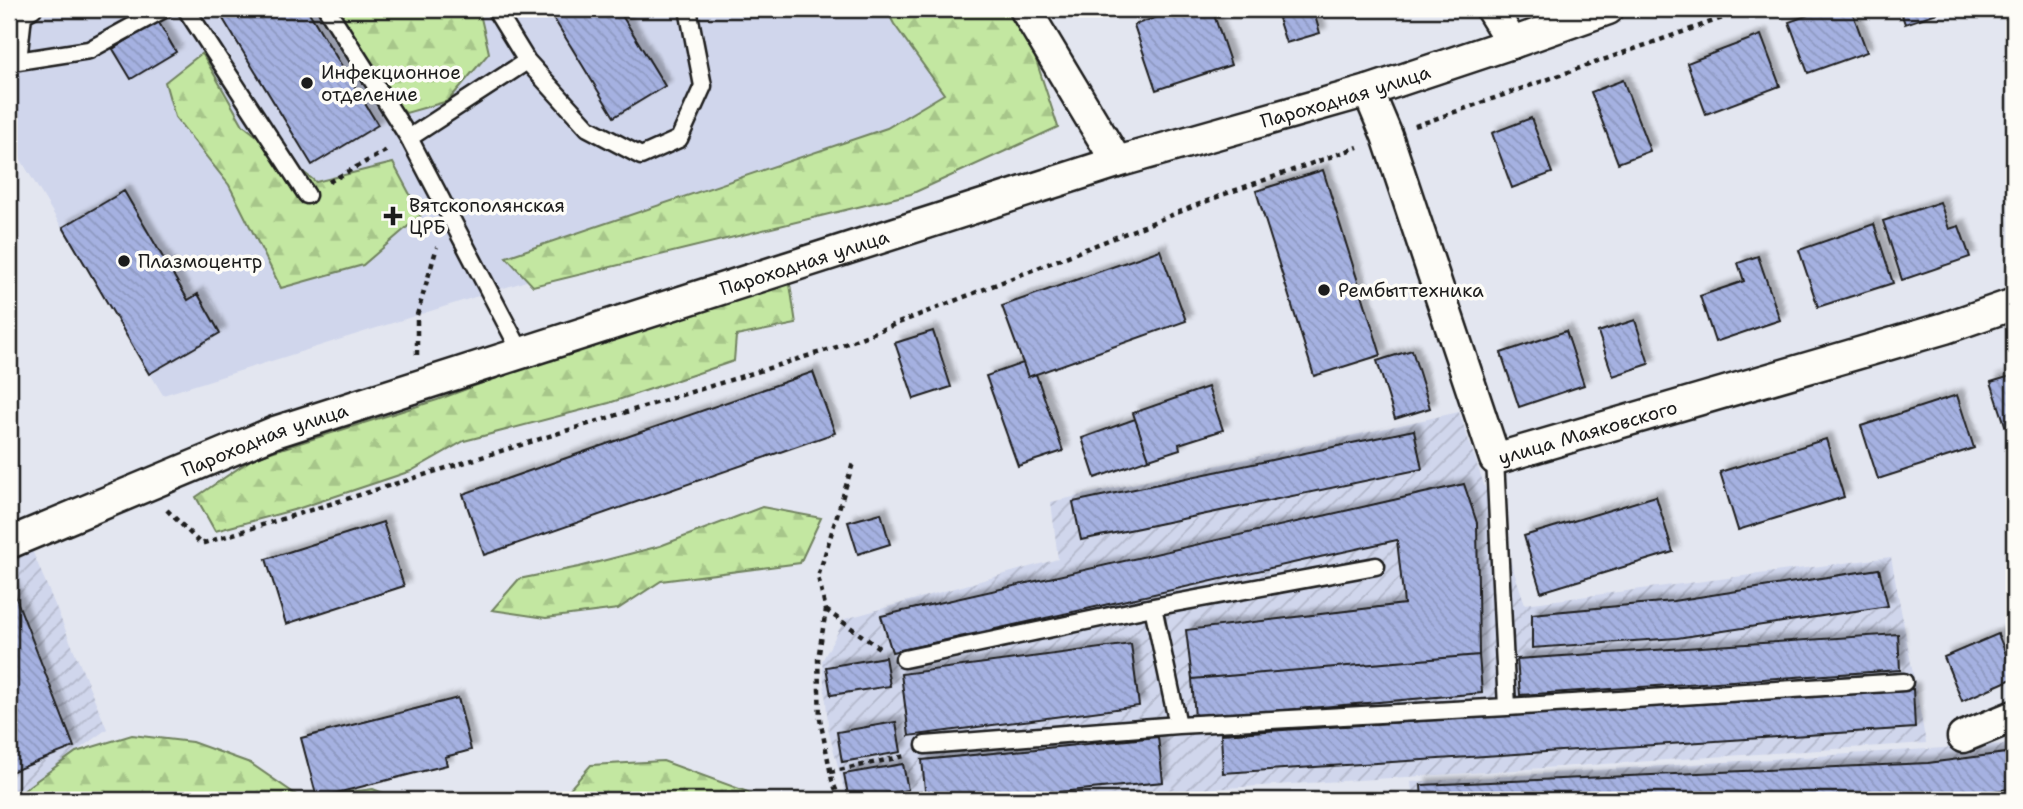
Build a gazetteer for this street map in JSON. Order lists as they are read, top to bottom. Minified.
{"streets":{"street":["Пароходная улица","улица Маяковского"]},"crossings":[["Пароходная улица","улица Маяковского"]],"places":{"other":["Инфекционное отделение","Плазмоцентр","Рембыттехника"],"health":["Вятскополянская ЦРБ"]}}
